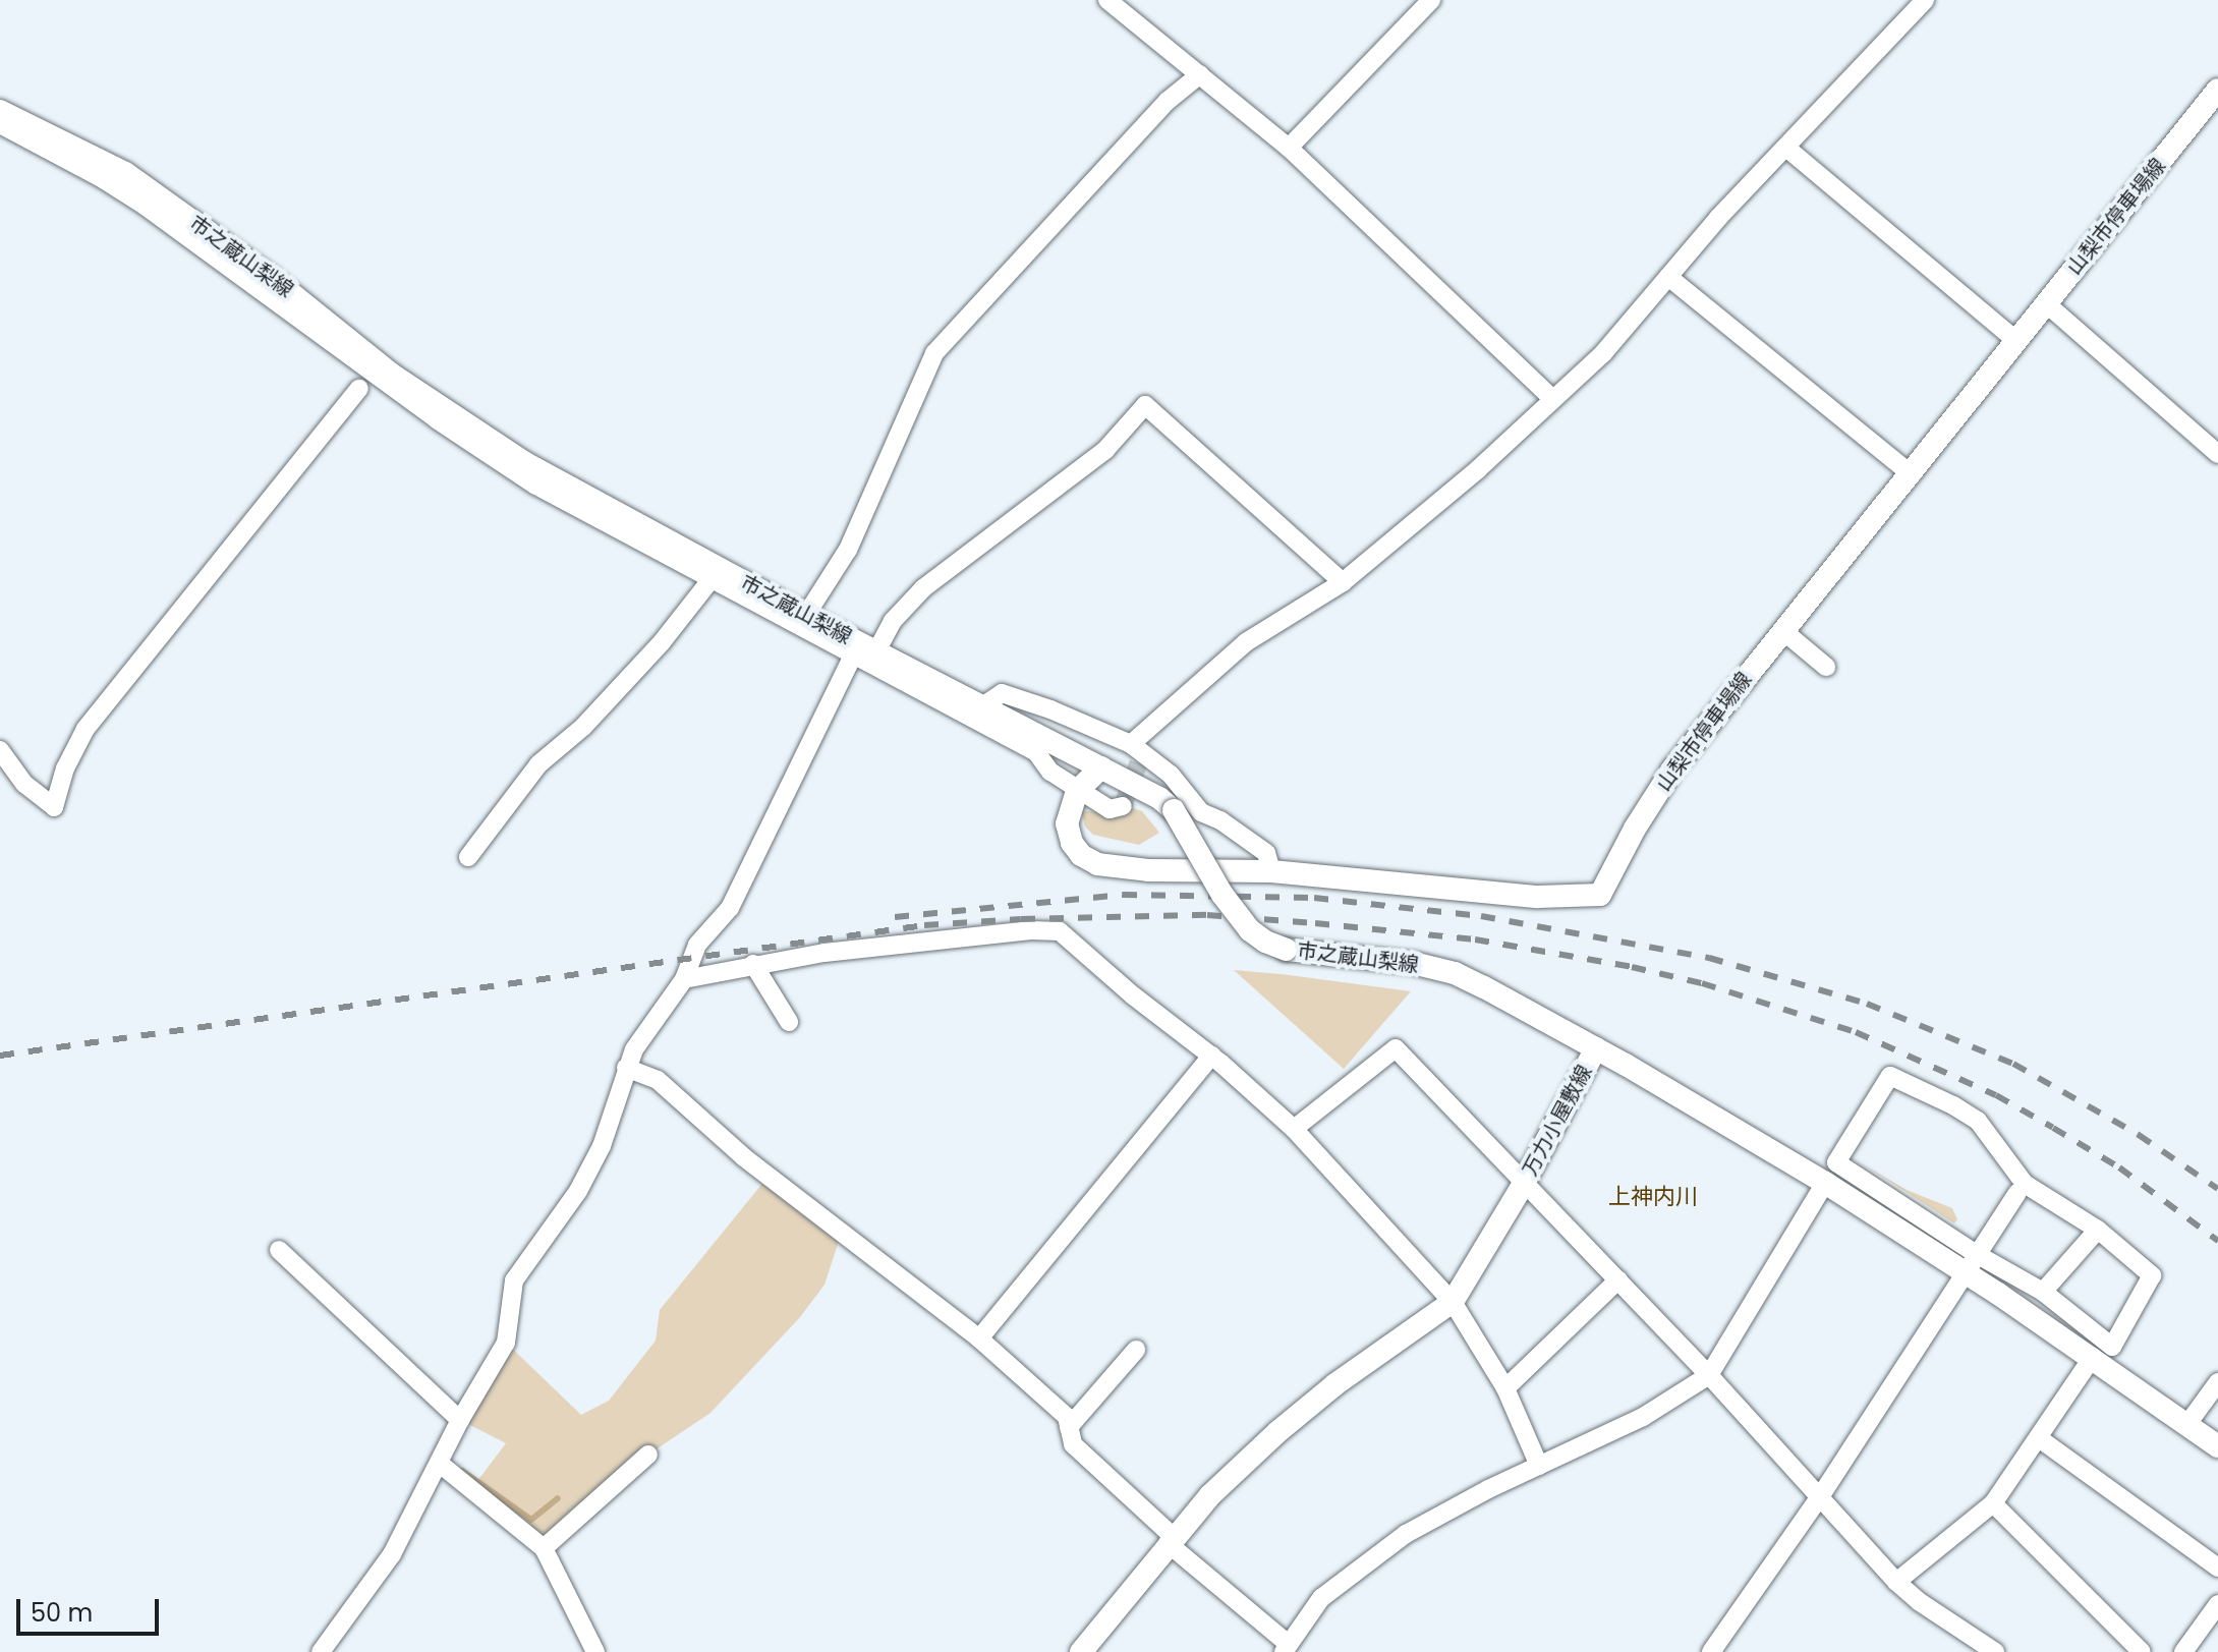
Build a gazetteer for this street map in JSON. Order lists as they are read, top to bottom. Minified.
{"streets":{"main road":["山梨市停車場線","市之蔵山梨線","万力小屋敷線"]},"crossings":[["市之蔵山梨線","万力小屋敷線"]],"districts":["上神内川"],"scale_bar":"50 m"}
